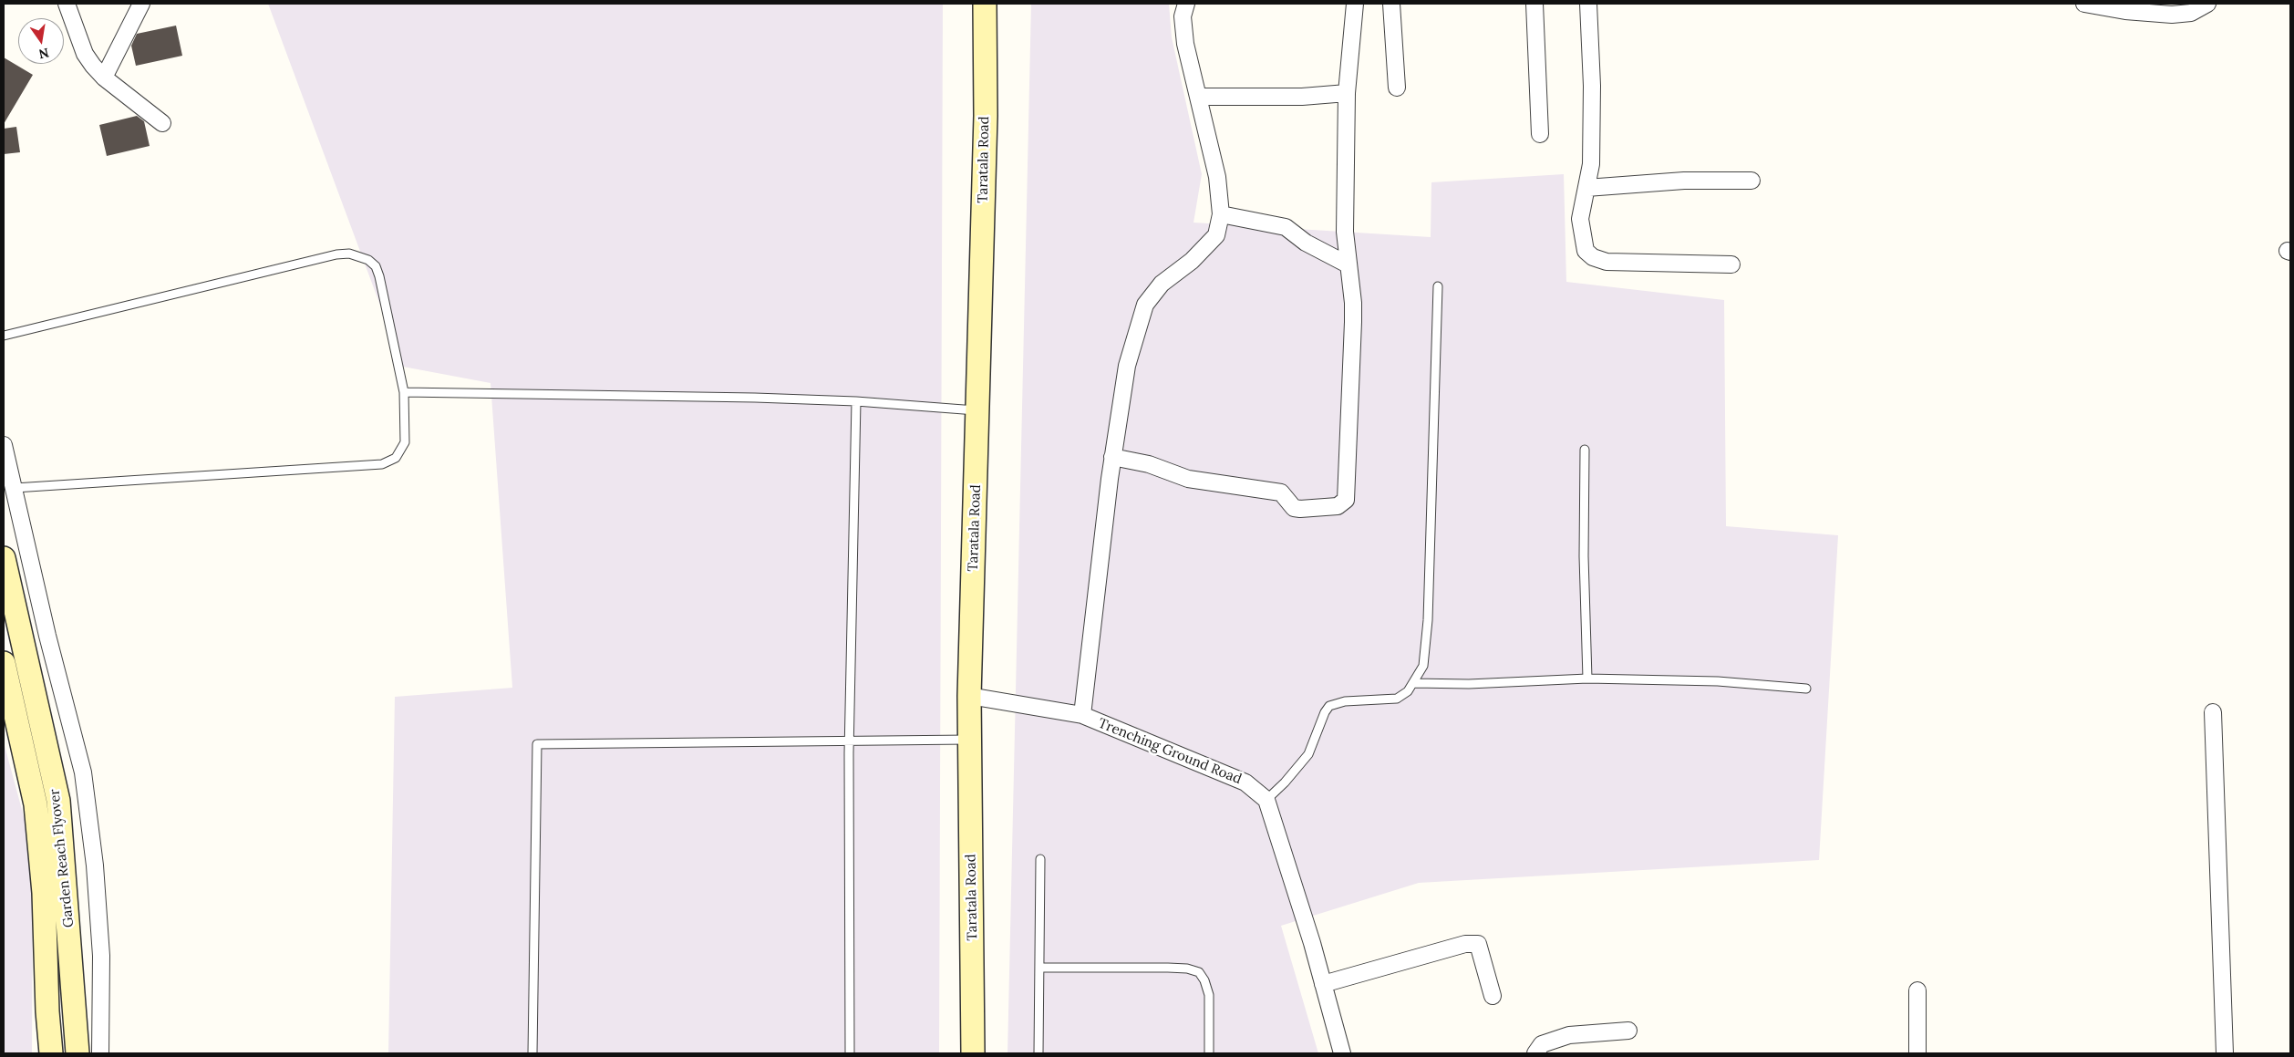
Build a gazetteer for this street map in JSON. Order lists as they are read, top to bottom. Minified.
{"streets":{"street":["Taratala Road","Trenching Ground Road","Garden Reach Flyover"]},"crossings":[["Taratala Road","Trenching Ground Road"]],"north":"bottom"}
